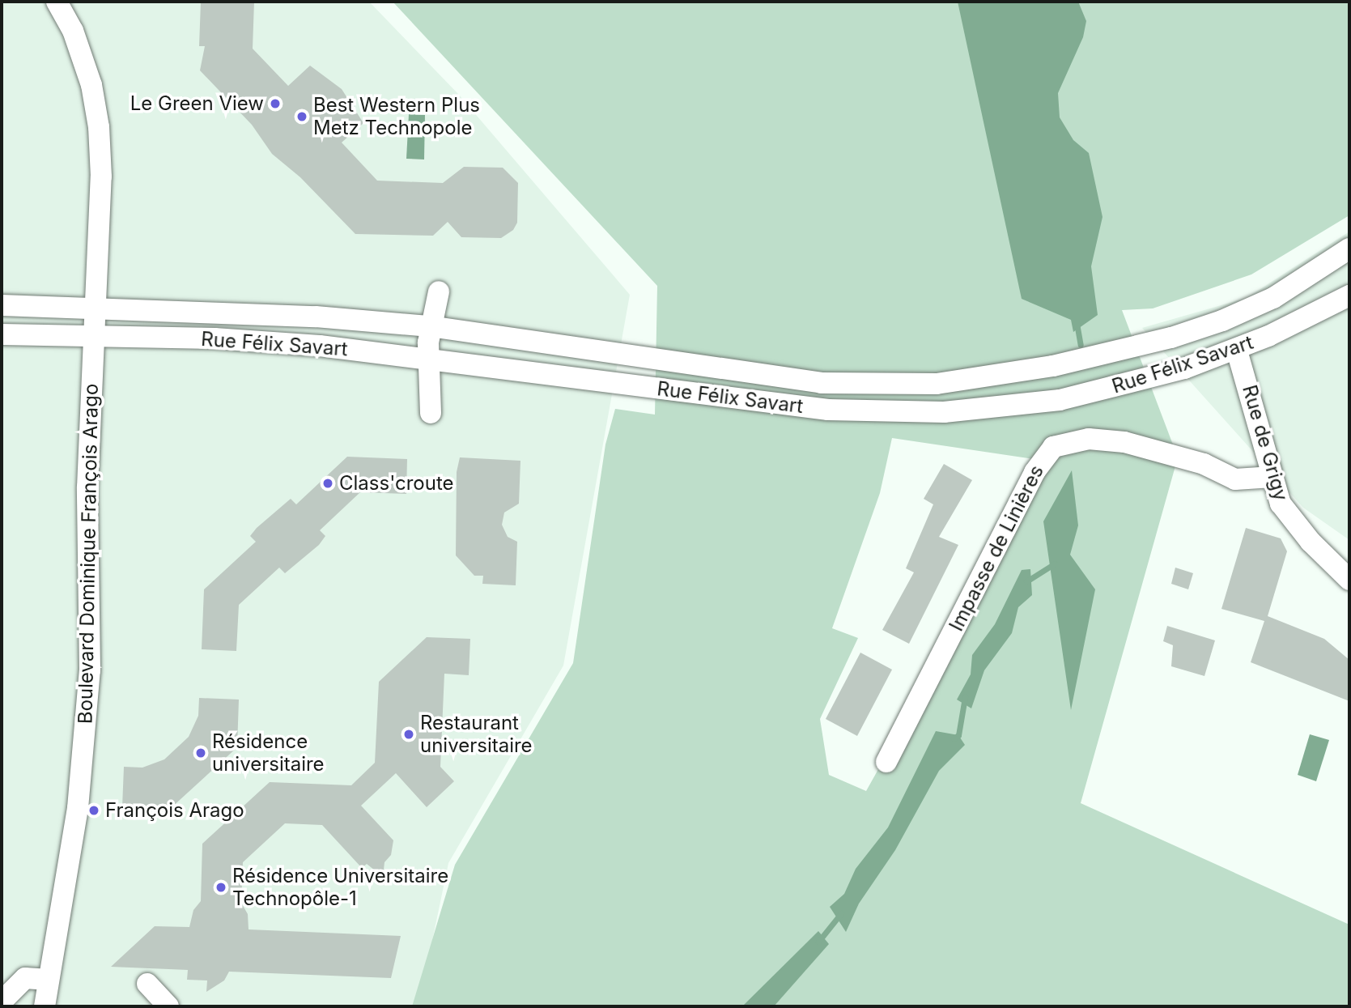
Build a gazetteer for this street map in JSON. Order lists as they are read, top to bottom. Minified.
{"streets":{"street":["Rue Félix Savart","Rue de Grigy","Impasse de Linières","Boulevard Dominique François Arago"]},"crossings":[["Rue Félix Savart","Rue de Grigy"],["Rue Félix Savart","Boulevard Dominique François Arago"],["Rue de Grigy","Impasse de Linières"]],"places":["Le Green View","Best Western Plus Metz Technopole","Class'croute","Restaurant universitaire","Résidence universitaire","François Arago","Résidence Universitaire Technopôle-1"]}
